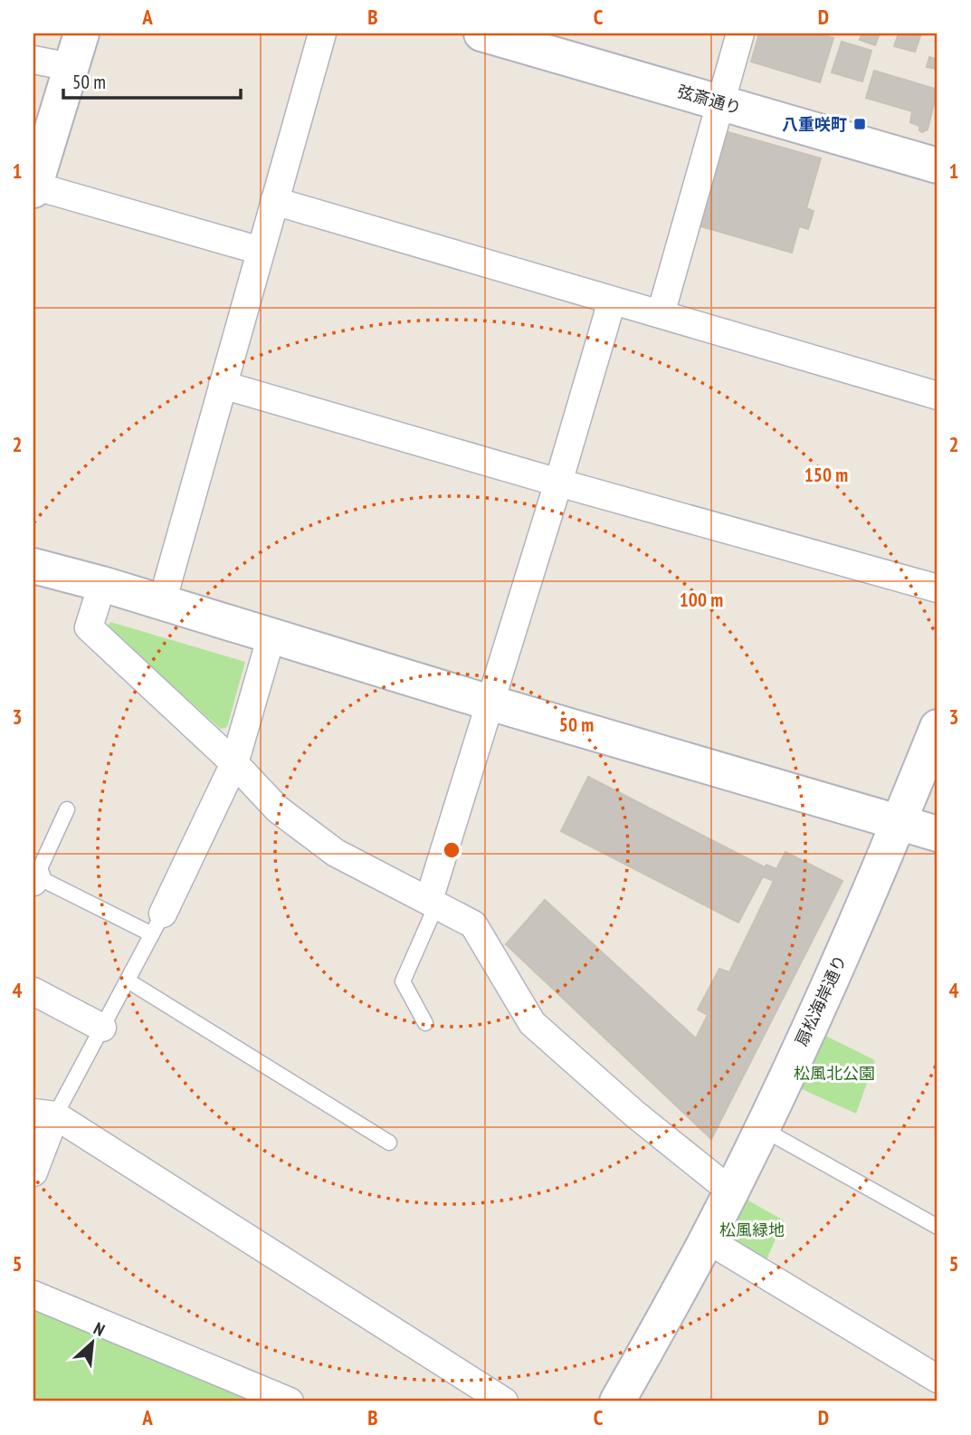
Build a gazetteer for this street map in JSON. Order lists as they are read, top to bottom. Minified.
{"streets":{"street":["弦斎通り","扇松海岸通り"]},"parks":["松風北公園","松風緑地"],"places":{"transit":["八重咲町"]},"scale_bar":"50 m","north":"top right","grid":{"columns":["A","B","C","D"],"rows":["1","2","3","4","5"]},"rings":["150 m","100 m","50 m"]}
